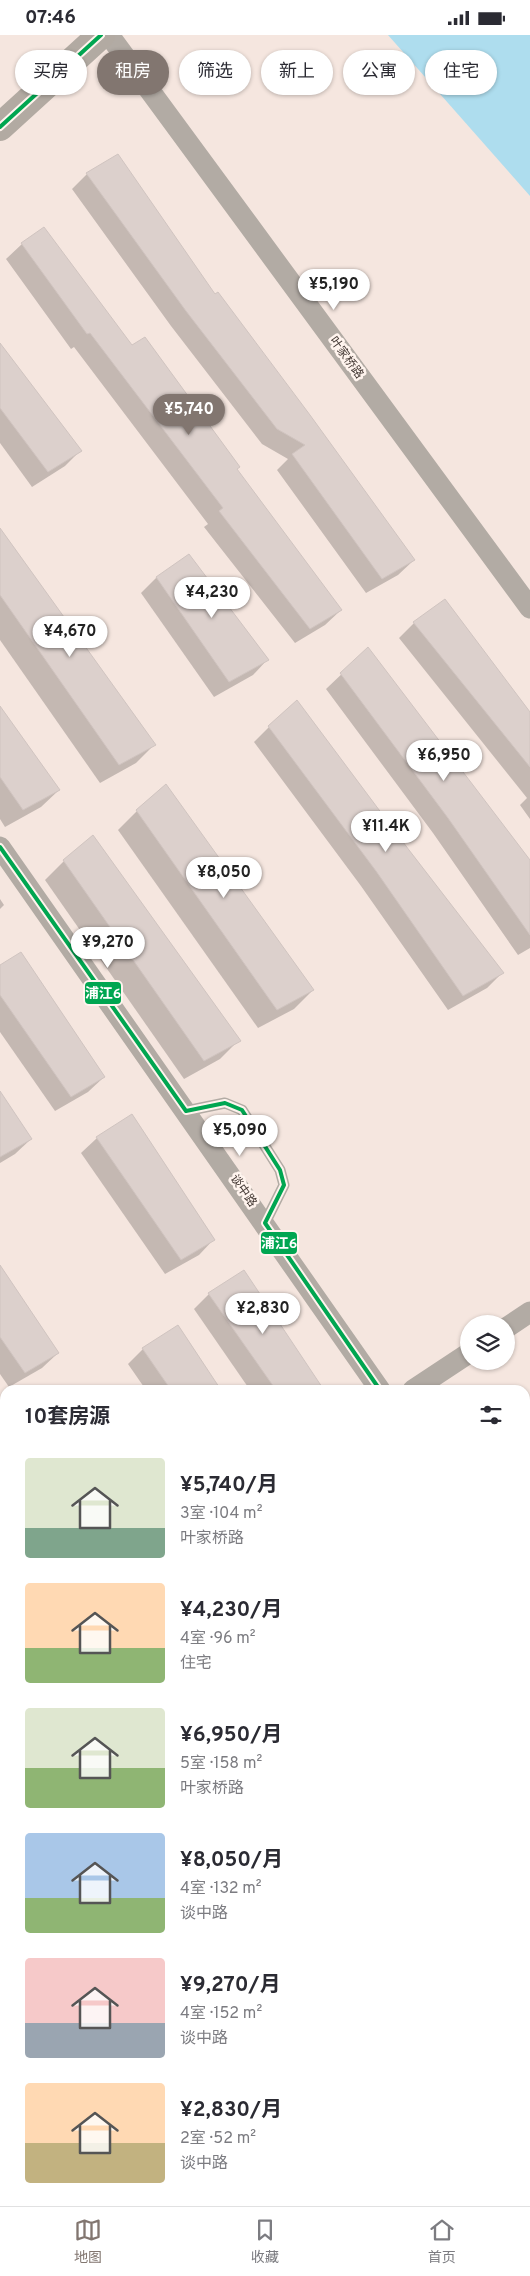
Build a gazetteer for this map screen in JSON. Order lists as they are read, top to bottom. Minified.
{"streets":{"street":["叶家桥路","谈中路"]},"lines":["transit line 浦江6"],"page":{"status":"07:46","chip":["买房","租房","筛选","新上","公寓","住宅"],"price":["¥5,190","¥5,740","¥4,230","¥4,670","¥6,950","¥11.4K","¥8,050","¥9,270","¥5,090","¥2,830"],"heading":"10套房源","list":[{"name":"¥5,740/月","note":"3室 · 104 m² · 叶家桥路"},{"name":"¥4,230/月","note":"4室 · 96 m² · 住宅"},{"name":"¥6,950/月","note":"5室 · 158 m² · 叶家桥路"},{"name":"¥8,050/月","note":"4室 · 132 m² · 谈中路"},{"name":"¥9,270/月","note":"4室 · 152 m² · 谈中路"},{"name":"¥2,830/月","note":"2室 · 52 m² · 谈中路"}],"tabs":["地图","收藏","首页"]}}
